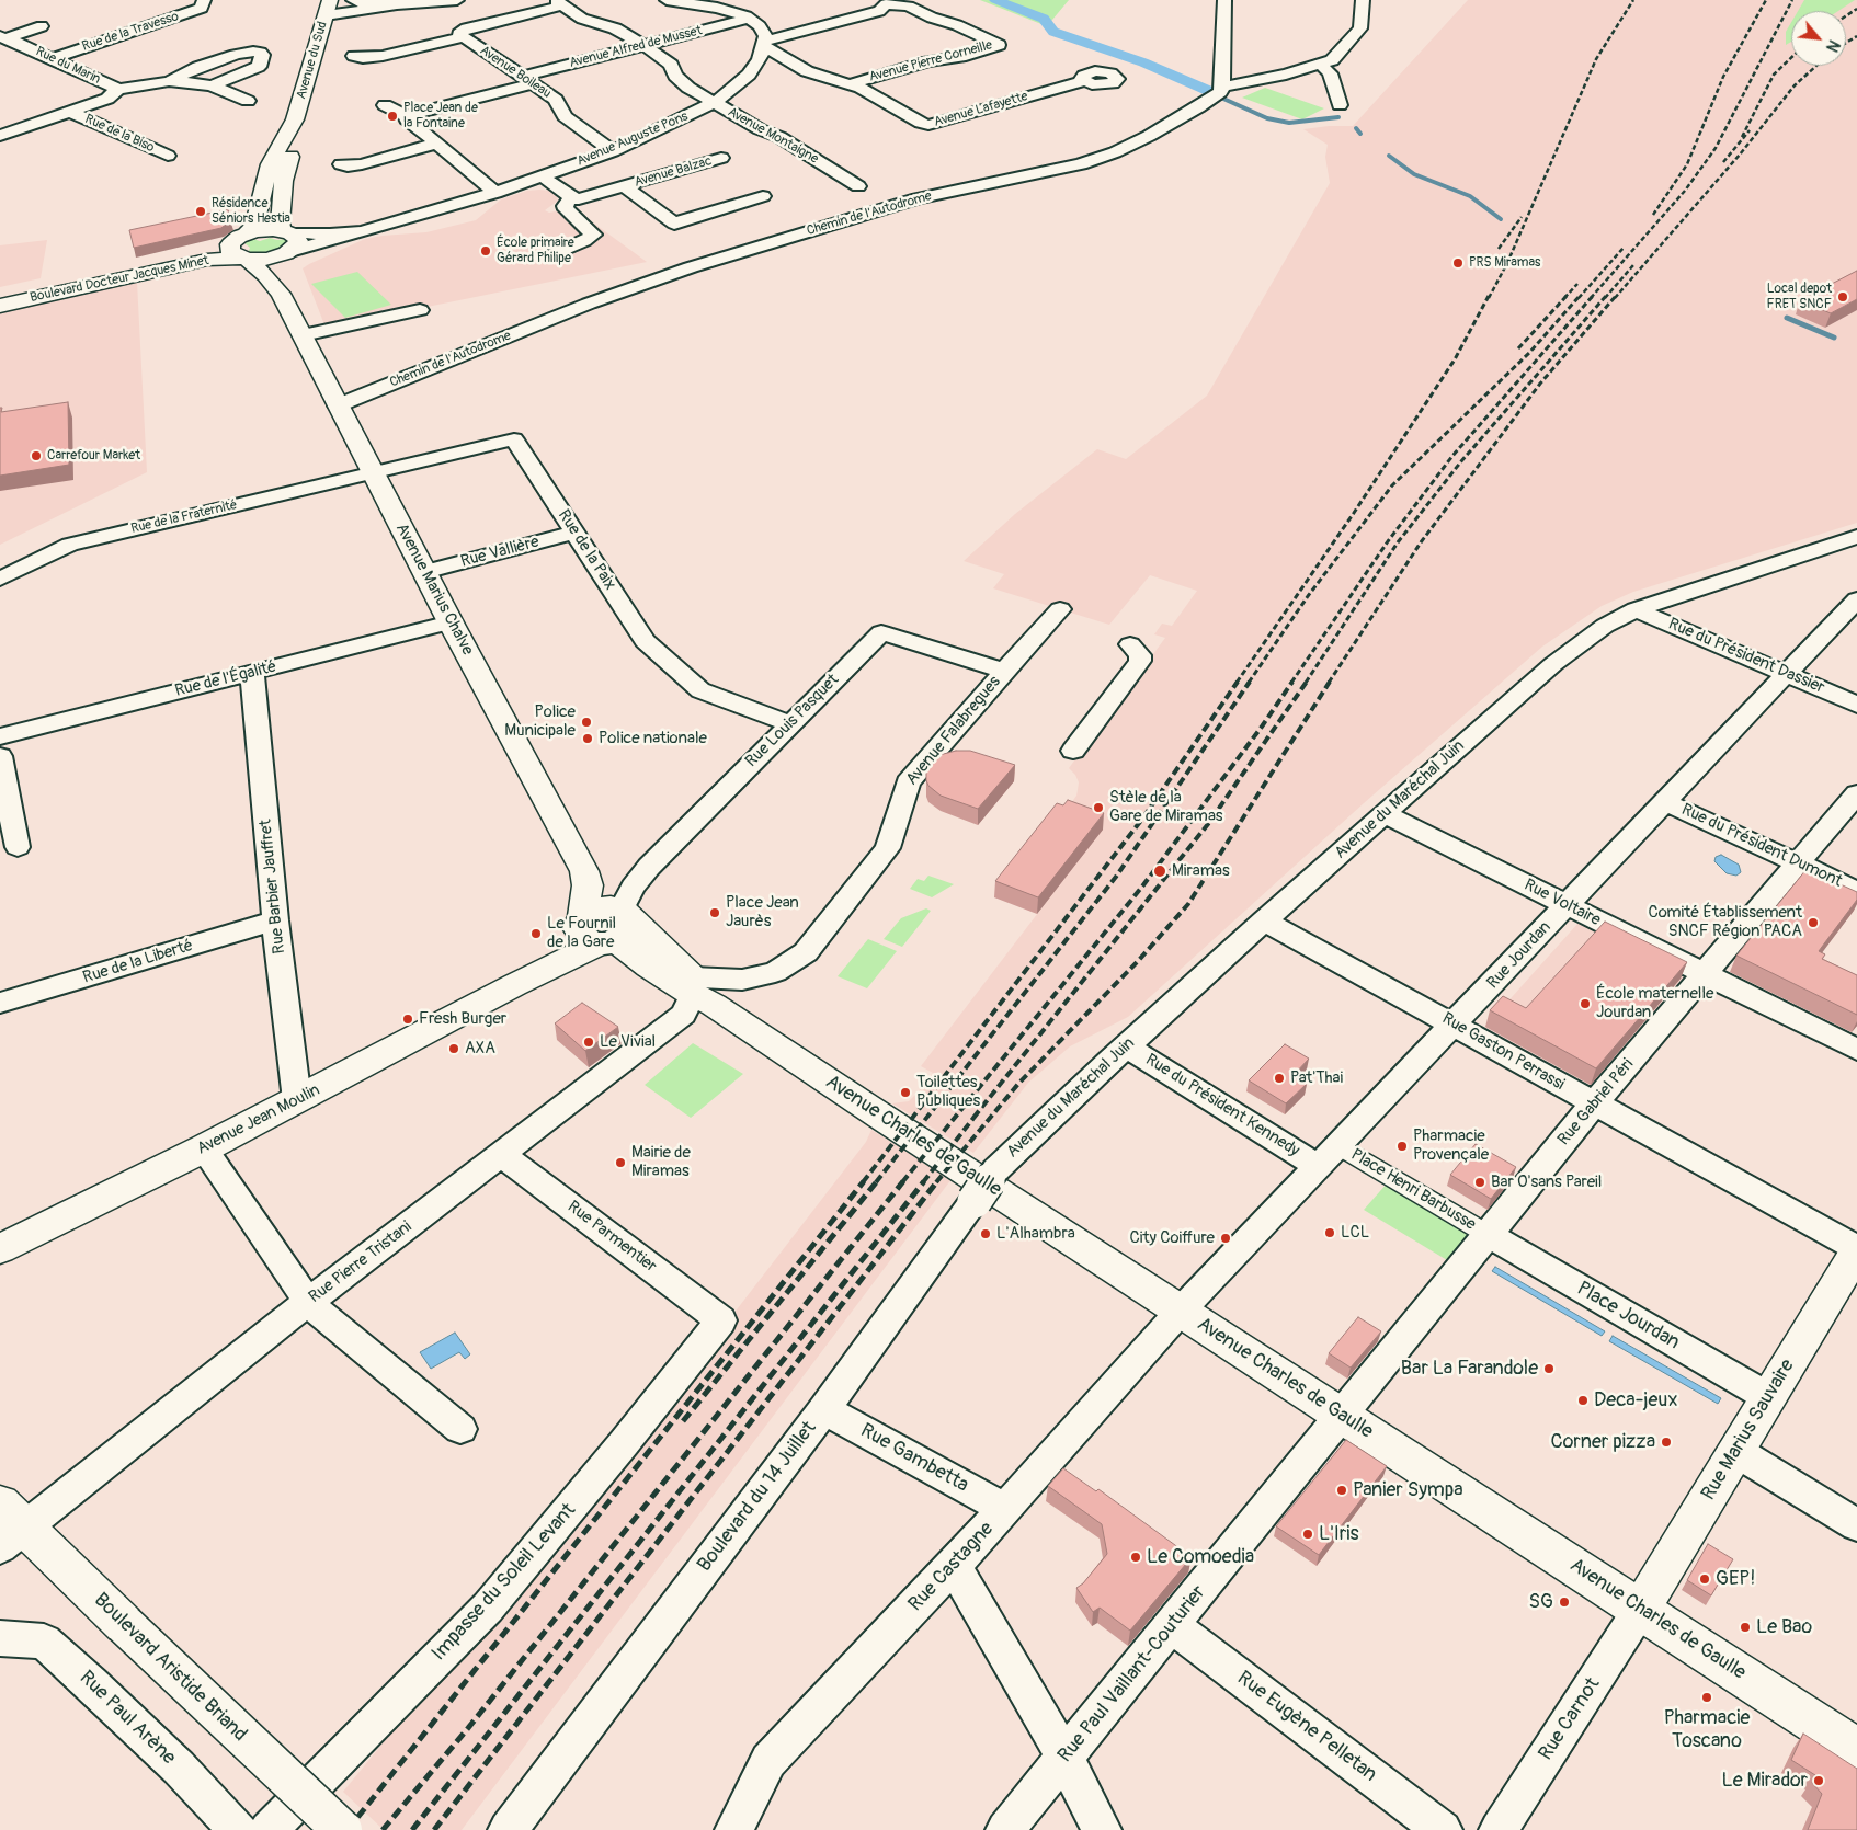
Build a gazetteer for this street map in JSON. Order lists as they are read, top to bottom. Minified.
{"streets":{"main road":["Avenue du Sud","Boulevard Docteur Jacques Minet","Avenue Marius Chalve","Avenue Jean Moulin","Avenue Charles de Gaulle","Rue Marius Sauvaire","Boulevard Aristide Briand"],"street":["Rue de la Travesso","Avenue Alfred de Musset","Avenue Pierre Corneille","Rue du Marin","Avenue Boileau","Avenue Lafayette","Rue de la Biso","Avenue Montaigne","Avenue Auguste Pons","Avenue Balzac","Chemin de l'Autodrome","Rue de la Fraternité","Rue de la Paix","Rue Vallière","Rue du Président Dassier","Rue de l'Égalité","Rue Louis Pasquet","Avenue Falabregues","Avenue du Maréchal Juin","Rue du Président Dumont","Rue Barbier Jauffret","Rue Voltaire","Rue Jourdan","Rue de la Liberté","Rue Gaston Perrassi","Rue Gabriel Péri","Rue du Président Kennedy","Place Henri Barbusse","Rue Parmentier","Rue Pierre Tristani","Place Jourdan","Rue Gambetta","Boulevard du 14 Juillet","Rue Castagne","Impasse du Soleil Levant","Rue Paul Vaillant-Couturier","Rue Paul Arène","Rue Carnot","Rue Eugène Pelletan"]},"crossings":[["Rue de la Travesso","Rue du Marin"],["Avenue Alfred de Musset","Avenue Boileau"],["Avenue Alfred de Musset","Avenue Montaigne"],["Avenue du Sud","Avenue Auguste Pons"],["Avenue du Sud","Boulevard Docteur Jacques Minet"],["Avenue du Sud","Avenue Marius Chalve"],["Avenue Pierre Corneille","Avenue Lafayette"],["Avenue Pierre Corneille","Avenue Auguste Pons"],["Rue du Marin","Rue de la Biso"],["Avenue Boileau","Avenue Auguste Pons"],["Avenue Lafayette","Avenue Auguste Pons"],["Avenue Montaigne","Avenue Auguste Pons"],["Chemin de l'Autodrome","Avenue Marius Chalve"],["Boulevard Docteur Jacques Minet","Avenue Marius Chalve"],["Rue de la Fraternité","Rue de la Paix"],["Rue de la Fraternité","Avenue Marius Chalve"],["Rue de la Paix","Rue Vallière"],["Rue de la Paix","Avenue Marius Chalve"],["Rue de la Paix","Rue Louis Pasquet"],["Rue Vallière","Avenue Marius Chalve"],["Avenue Marius Chalve","Rue de l'Égalité"],["Avenue Marius Chalve","Rue Louis Pasquet"],["Avenue Marius Chalve","Avenue Jean Moulin"],["Rue du Président Dassier","Avenue du Maréchal Juin"],["Rue du Président Dassier","Rue Jourdan"],["Rue de l'Égalité","Rue Barbier Jauffret"],["Rue Louis Pasquet","Avenue Falabregues"],["Rue Louis Pasquet","Avenue Jean Moulin"],["Avenue Falabregues","Avenue Charles de Gaulle"],["Avenue Falabregues","Rue Pierre Tristani"],["Avenue du Maréchal Juin","Rue Voltaire"],["Avenue du Maréchal Juin","Rue Gaston Perrassi"],["Avenue du Maréchal Juin","Rue du Président Kennedy"],["Avenue du Maréchal Juin","Boulevard du 14 Juillet"],["Rue du Président Dumont","Rue Jourdan"],["Rue du Président Dumont","Rue Gabriel Péri"],["Rue Barbier Jauffret","Rue de la Liberté"],["Rue Barbier Jauffret","Avenue Jean Moulin"],["Rue Voltaire","Rue Jourdan"],["Rue Voltaire","Rue Gabriel Péri"],["Rue Jourdan","Rue Gaston Perrassi"],["Rue Jourdan","Rue du Président Kennedy"],["Rue Jourdan","Avenue Charles de Gaulle"],["Rue Jourdan","Place Henri Barbusse"],["Rue Jourdan","Rue Castagne"],["Rue Gaston Perrassi","Rue Gabriel Péri"],["Rue Gaston Perrassi","Rue Marius Sauvaire"],["Rue Gabriel Péri","Avenue Charles de Gaulle"],["Rue Gabriel Péri","Place Henri Barbusse"],["Rue Gabriel Péri","Place Jourdan"],["Rue Gabriel Péri","Rue Paul Vaillant-Couturier"],["Avenue Charles de Gaulle","Rue Pierre Tristani"],["Avenue Charles de Gaulle","Rue Marius Sauvaire"],["Avenue Charles de Gaulle","Rue Castagne"],["Avenue Charles de Gaulle","Rue Paul Vaillant-Couturier"],["Avenue Charles de Gaulle","Rue Carnot"],["Place Henri Barbusse","Place Jourdan"],["Rue Parmentier","Rue Pierre Tristani"],["Rue Parmentier","Impasse du Soleil Levant"],["Rue Pierre Tristani","Boulevard Aristide Briand"],["Place Jourdan","Rue Marius Sauvaire"],["Rue Marius Sauvaire","Rue Carnot"],["Rue Gambetta","Boulevard du 14 Juillet"],["Rue Gambetta","Rue Castagne"],["Rue Paul Vaillant-Couturier","Rue Eugène Pelletan"]],"places":["Place Jean de la Fontaine","Résidence Séniors Hestia","École primaire Gérard Philipe","PRS Miramas","Local depot FRET SNCF","Carrefour Market","Police Municipale","Police nationale","Stèle de la Gare de Miramas","Miramas","Place Jean Jaurès","Comité Établissement SNCF Région PACA","Le Fournil de la Gare","École maternelle Jourdan","Fresh Burger","Le Vivial","AXA","Pat'Thai","Toilettes Publiques","Pharmacie Provençale","Mairie de Miramas","Bar O'sans Pareil","LCL","L'Alhambra","City Coiffure","Bar La Farandole","Deca-jeux","Corner pizza","Panier Sympa","L'Iris","Le Comoedia","GEP!","SG","Le Bao","Pharmacie Toscano","Le Mirador"],"north":"bottom right"}
